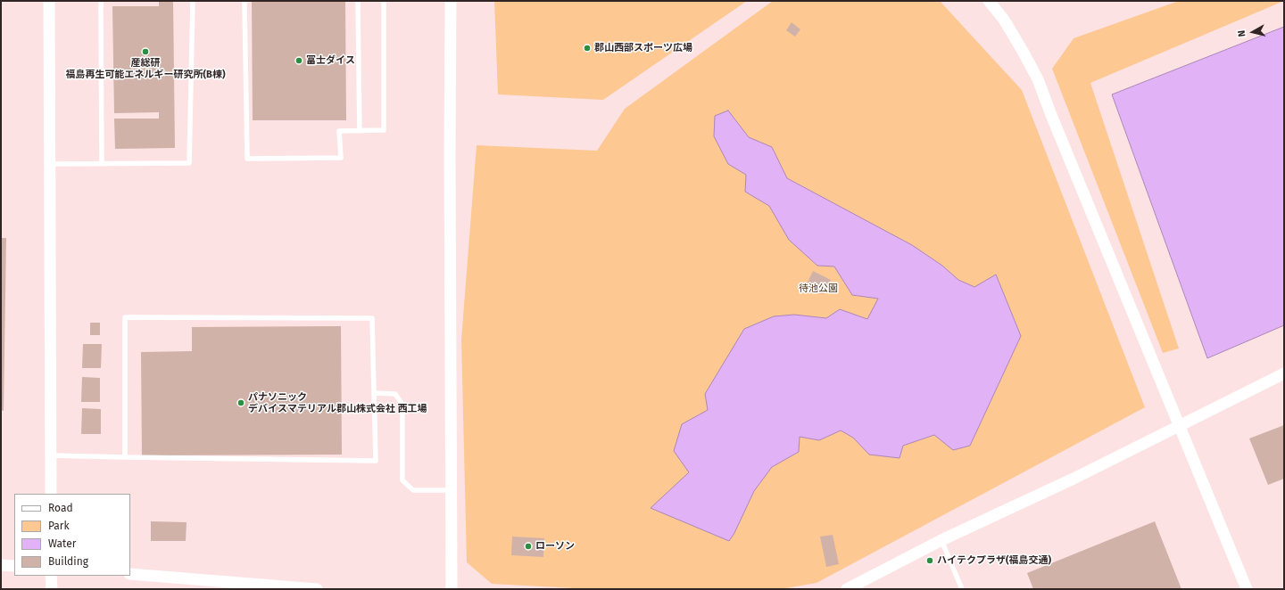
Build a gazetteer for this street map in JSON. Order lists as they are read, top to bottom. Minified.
{"parks":["待池公園"],"places":["郡山西部スポーツ広場","産総研 福島再生可能エネルギー研究所(B棟)","冨士ダイス","パナソニック デバイスマテリアル郡山株式会社 西工場","ローソン","ハイテクプラザ(福島交通)"],"legend":["Road","Park","Water","Building"],"north":"left"}
